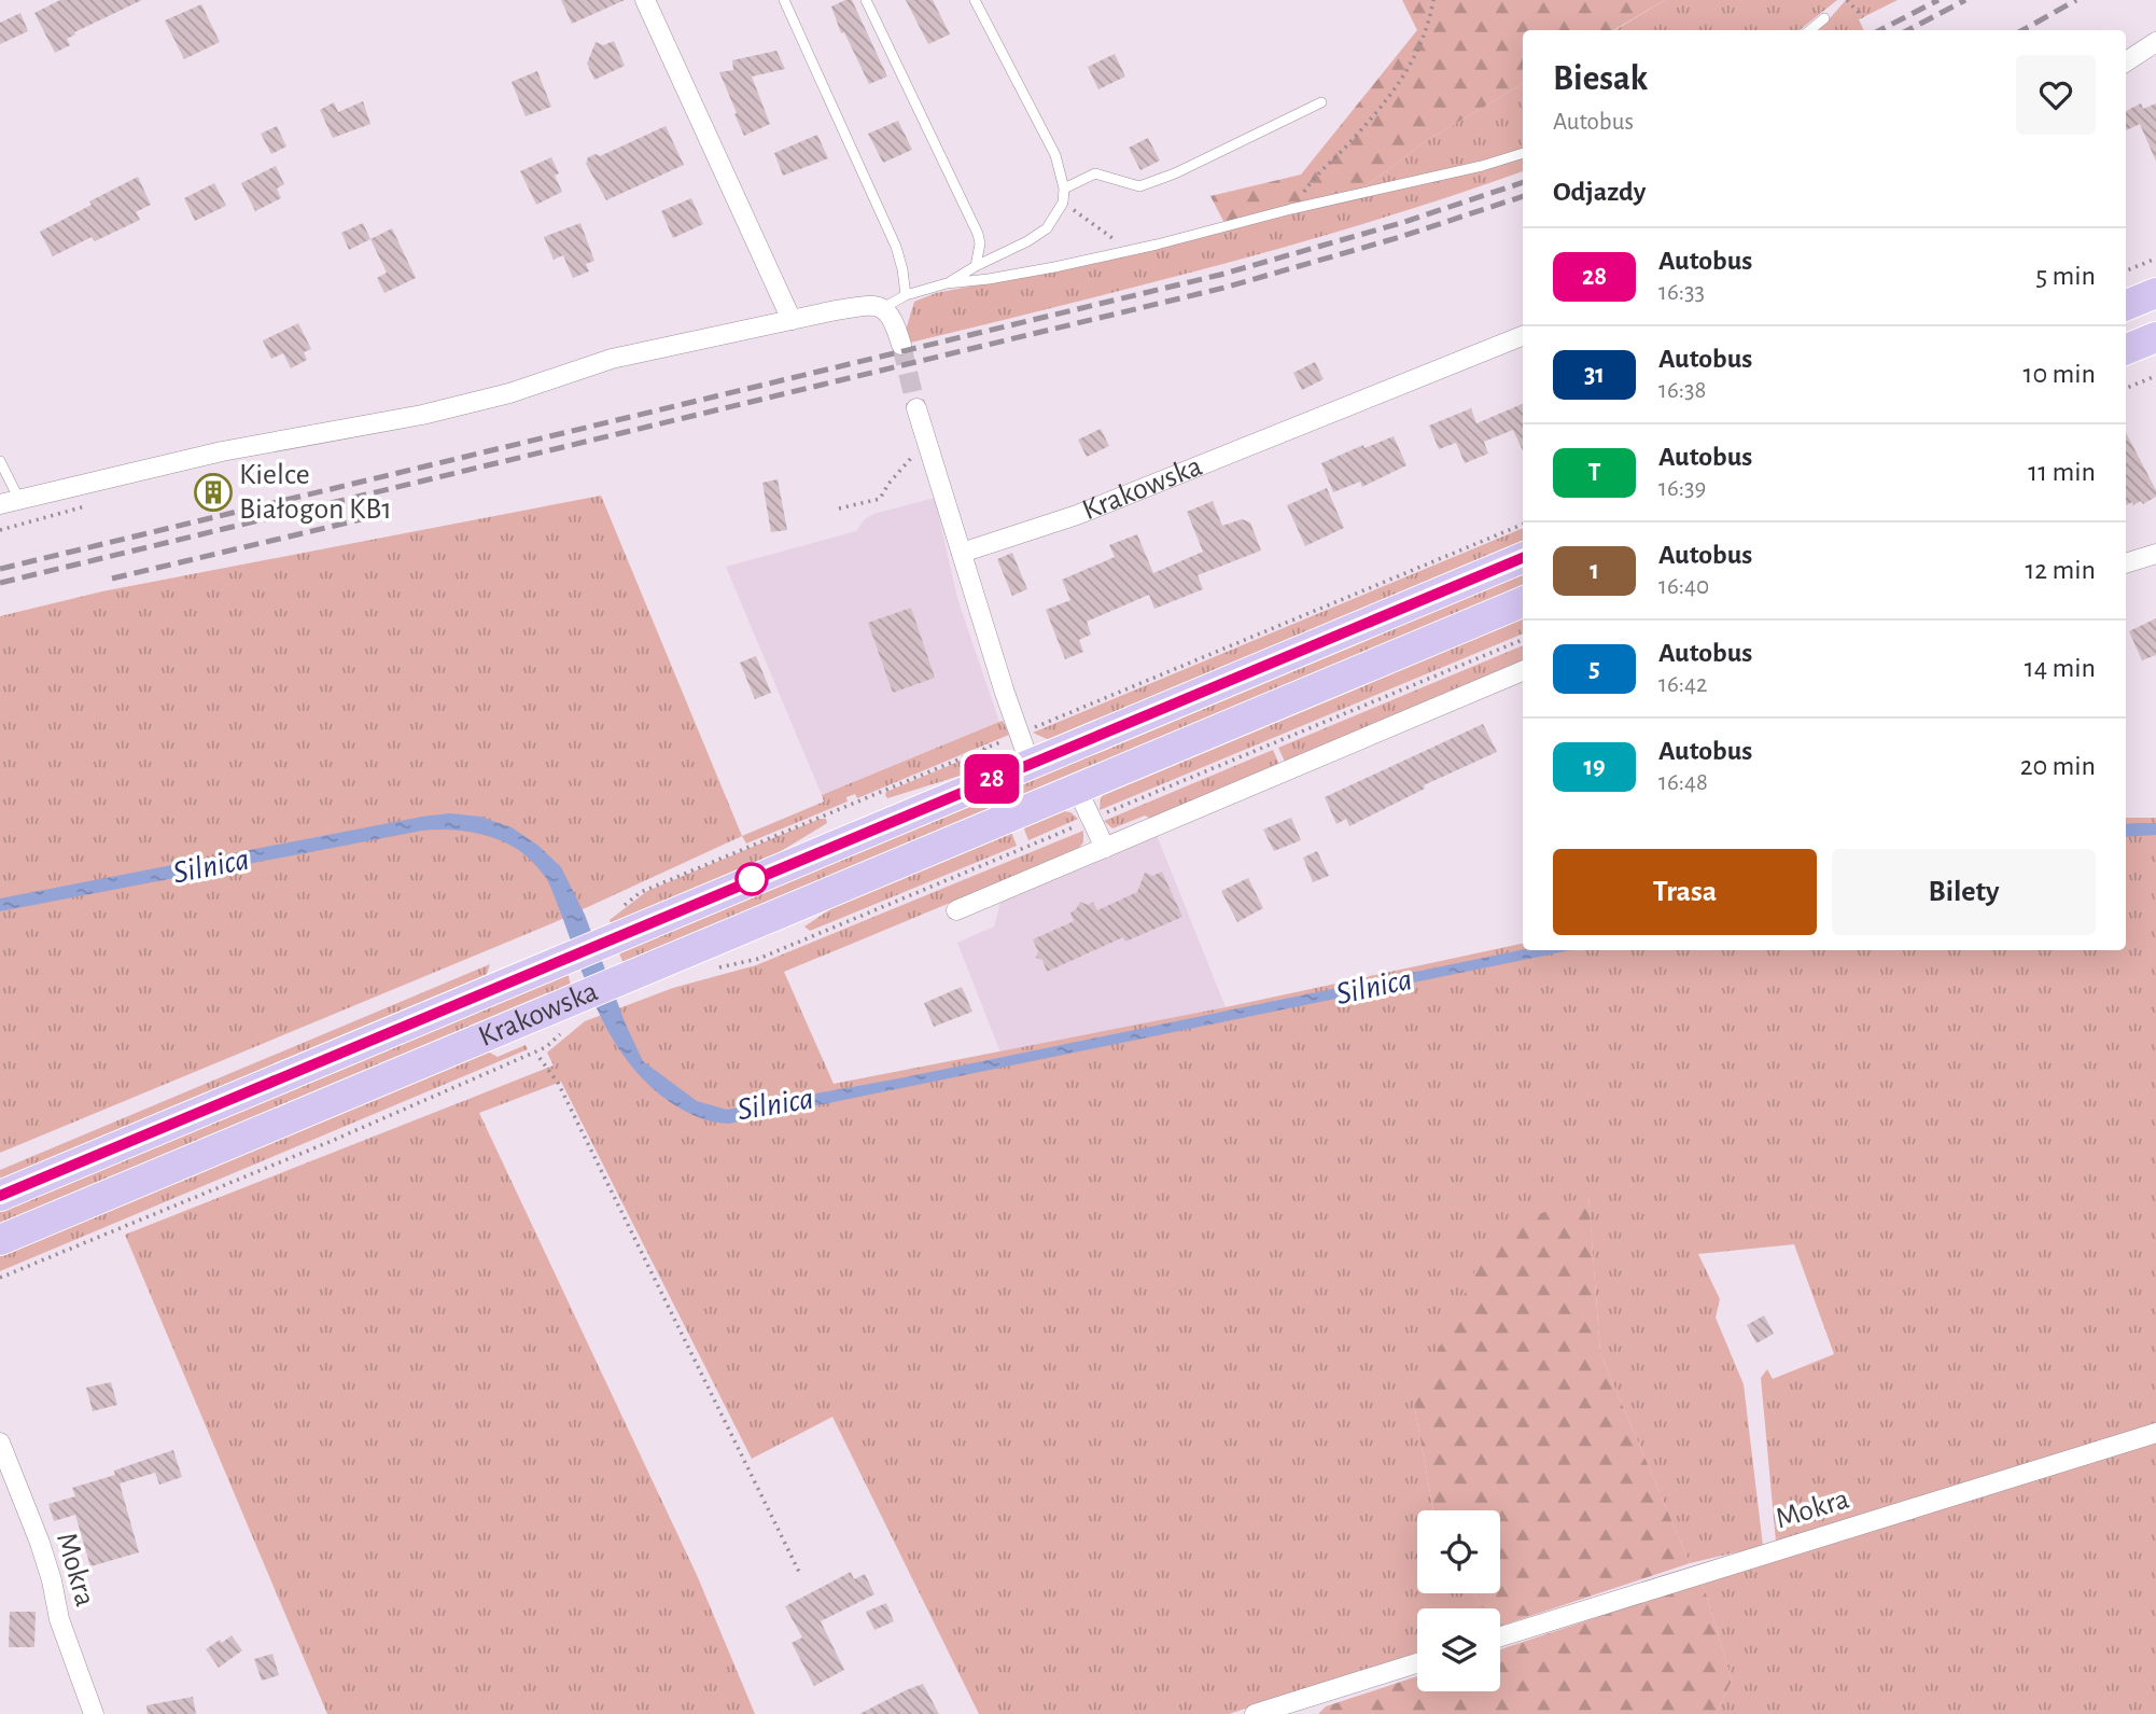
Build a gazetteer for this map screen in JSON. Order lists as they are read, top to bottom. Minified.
{"streets":{"main road":["Krakowska"],"street":["Mokra"]},"water":["Silnica"],"places":{"building":["Kielce Białogon KB1"]},"lines":["bus line 28"],"page":{"on_map":"28","heading":[["Biesak","Autobus"],"Odjazdy"],"list":[{"mark":"28","name":"Autobus","note":"16:33","value":"5 min"},{"mark":"31","name":"Autobus","note":"16:38","value":"10 min"},{"mark":"T","name":"Autobus","note":"16:39","value":"11 min"},{"mark":"1","name":"Autobus","note":"16:40","value":"12 min"},{"mark":"5","name":"Autobus","note":"16:42","value":"14 min"},{"mark":"19","name":"Autobus","note":"16:48","value":"20 min"}],"buttons":["Trasa","Bilety"]}}
